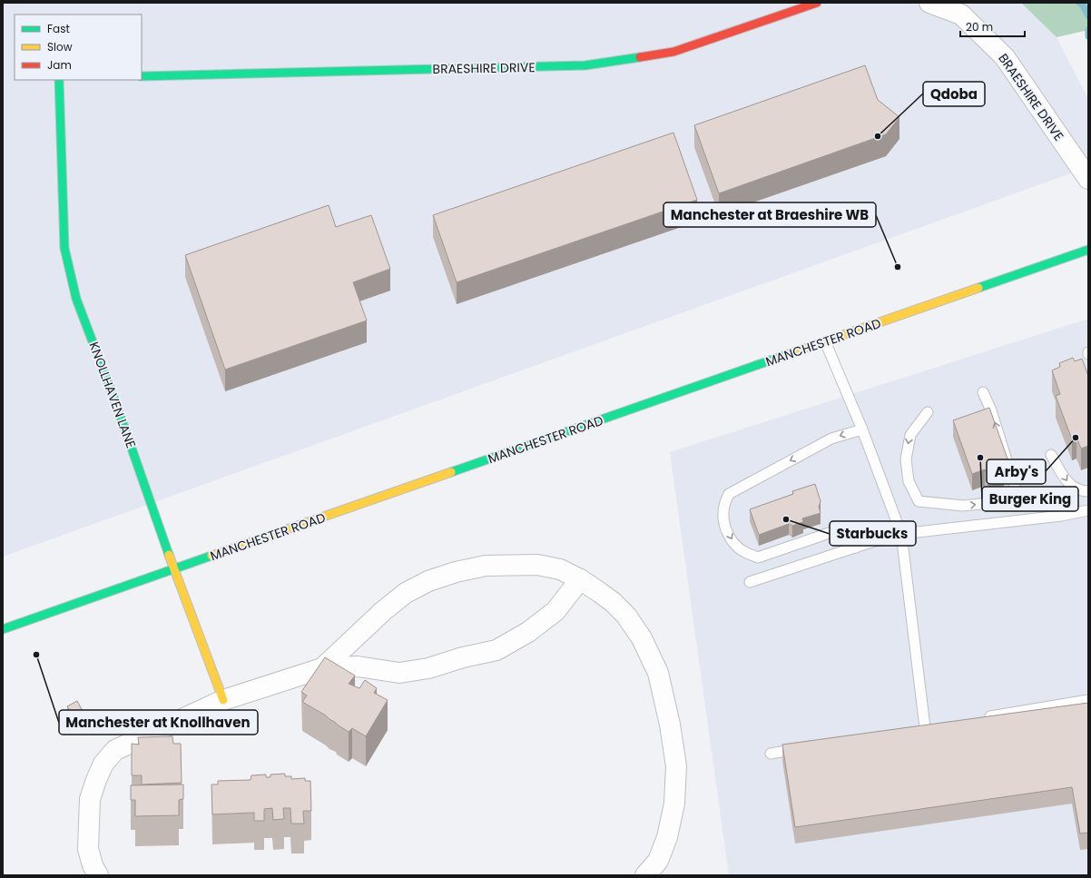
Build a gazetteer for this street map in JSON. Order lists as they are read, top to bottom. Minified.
{"streets":{"street":["BRAESHIRE DRIVE","MANCHESTER ROAD","KNOLLHAVEN LANE"]},"crossings":[["MANCHESTER ROAD","KNOLLHAVEN LANE"]],"places":["Qdoba","Manchester at Braeshire WB","Arby's","Burger King","Starbucks","Manchester at Knollhaven"],"legend":["Fast","Slow","Jam"],"scale_bar":"20 m"}
